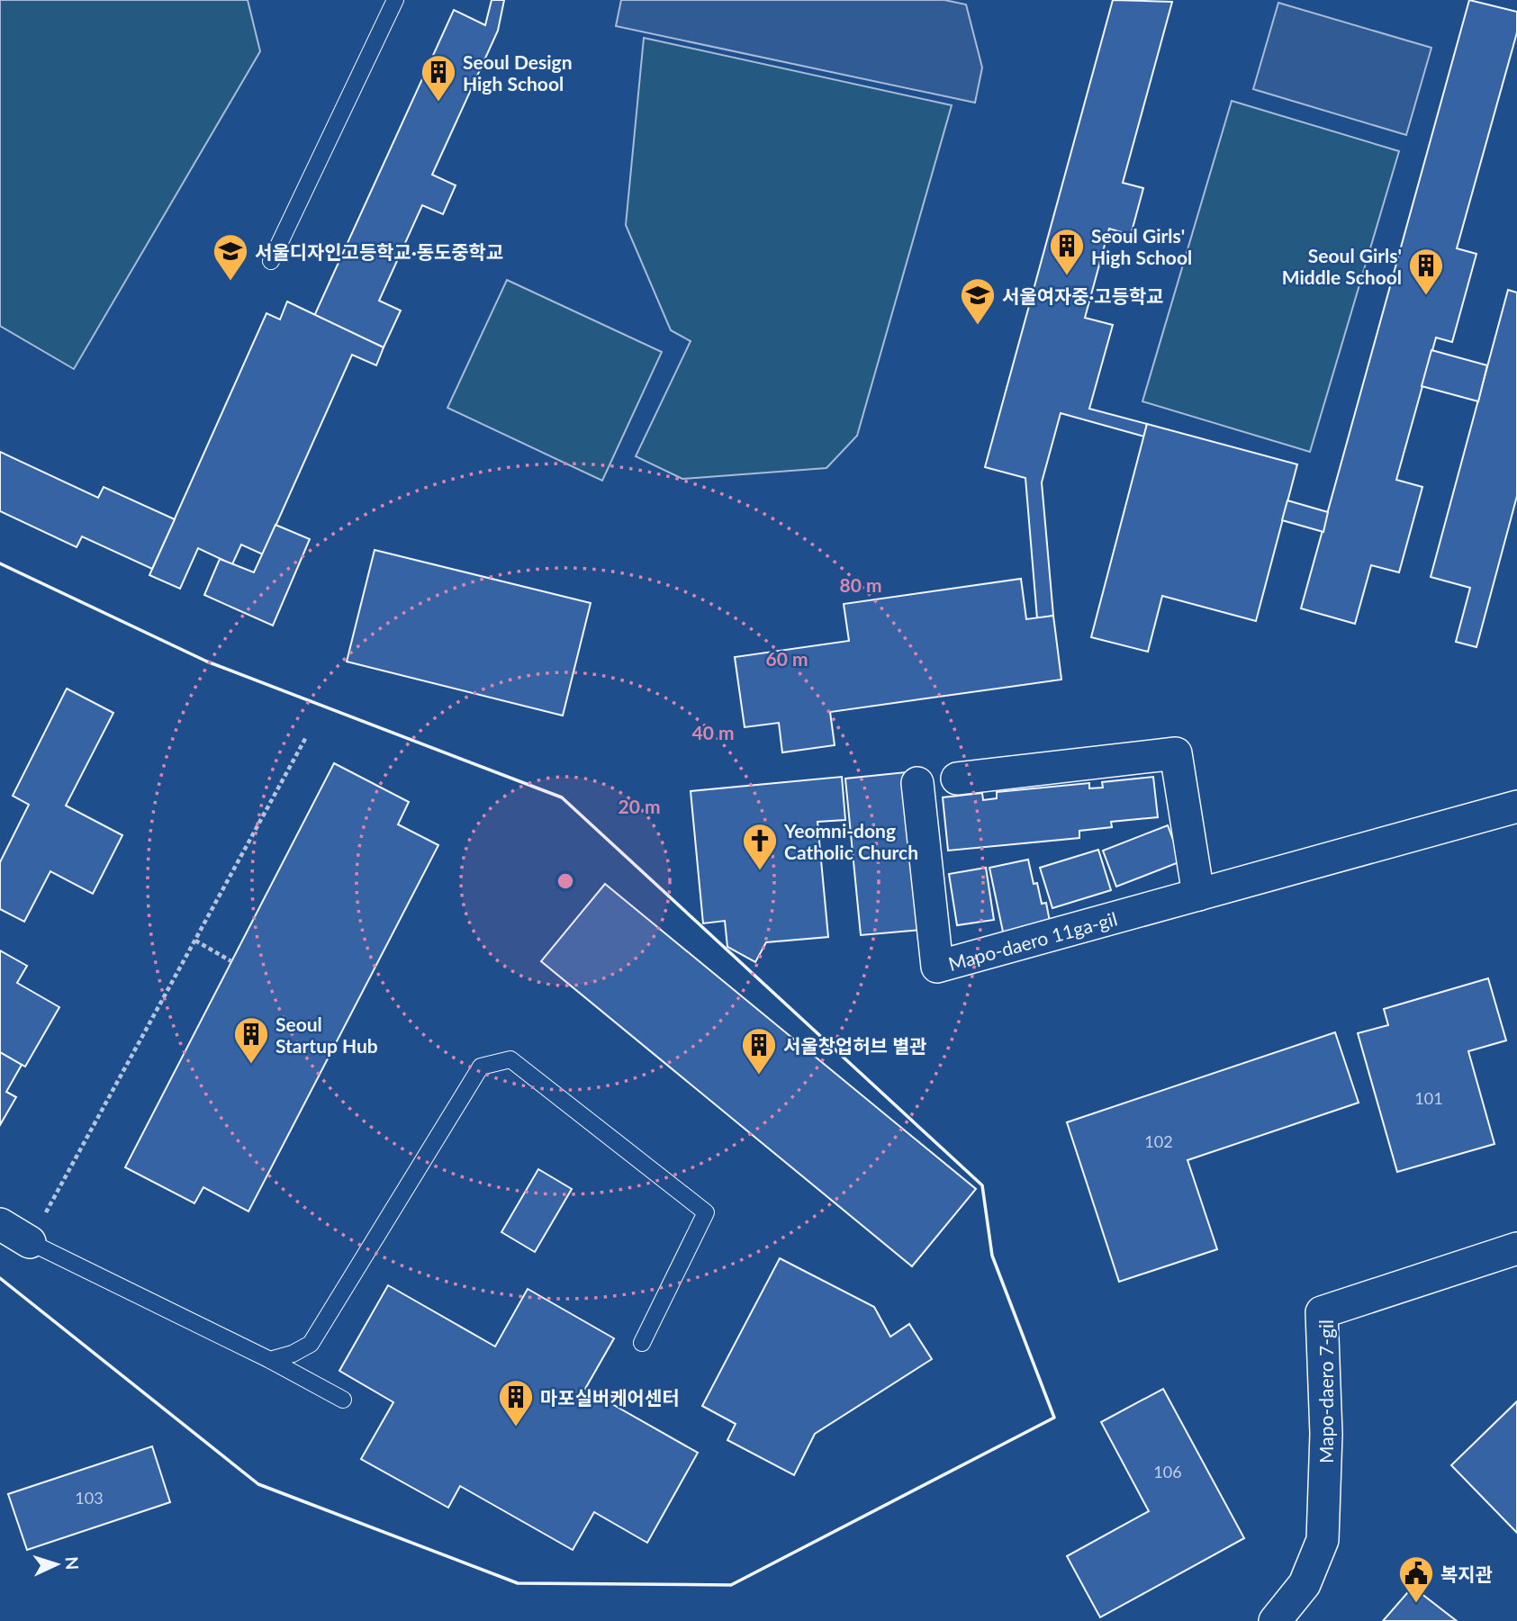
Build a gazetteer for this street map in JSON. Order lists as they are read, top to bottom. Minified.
{"streets":{"street":["Mapo-daero 11ga-gil","Mapo-daero 7-gil"]},"places":{"building":["Seoul Design High School","Seoul Girls' High School","Seoul Girls' Middle School","Seoul Startup Hub","서울창업허브 별관","마포실버케어센터"],"school or university":["서울디자인고등학교·동도중학교","서울여자중·고등학교"],"church":["Yeomni-dong Catholic Church"],"public building":["복지관"]},"house_numbers":["101","102","106","103"],"north":"right","rings":["80 m","60 m","40 m","20 m"]}
